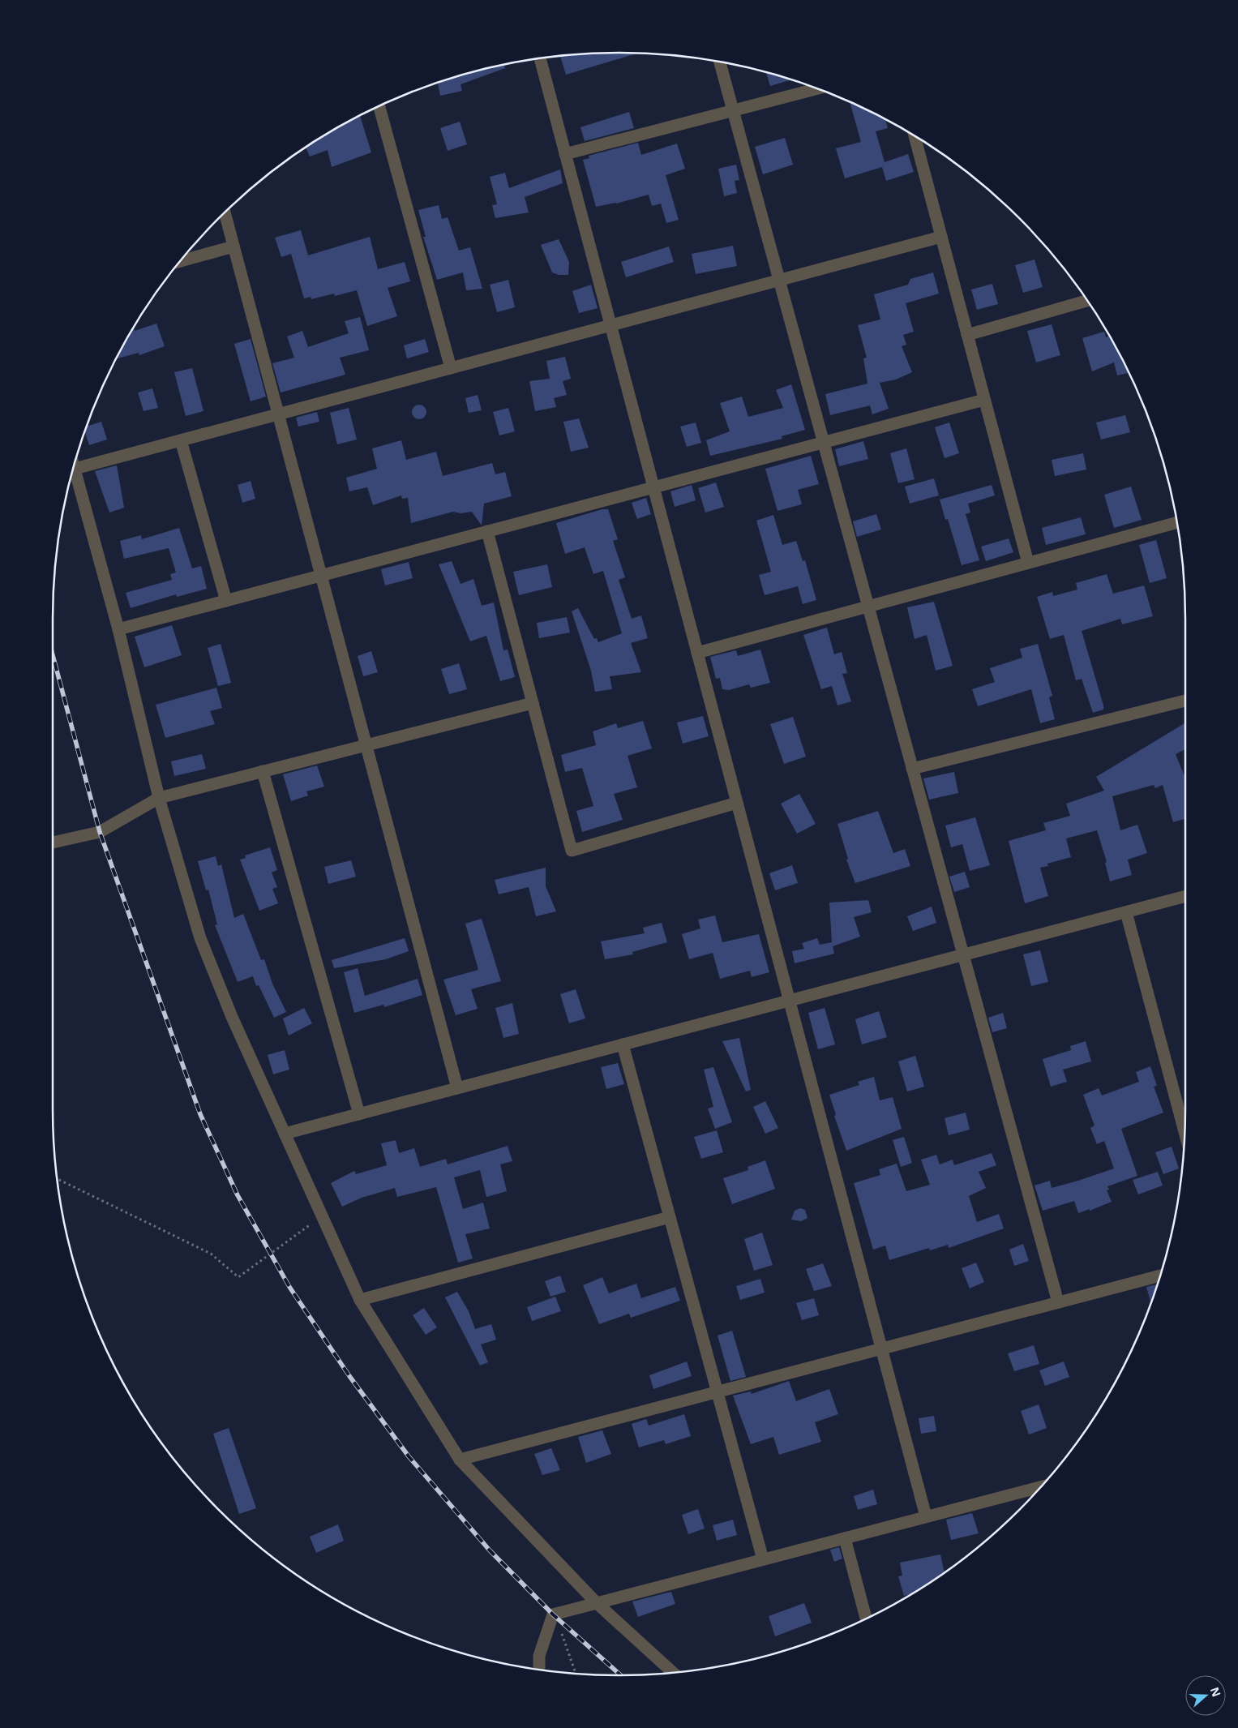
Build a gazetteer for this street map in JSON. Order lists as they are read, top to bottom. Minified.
{"north":"right"}
